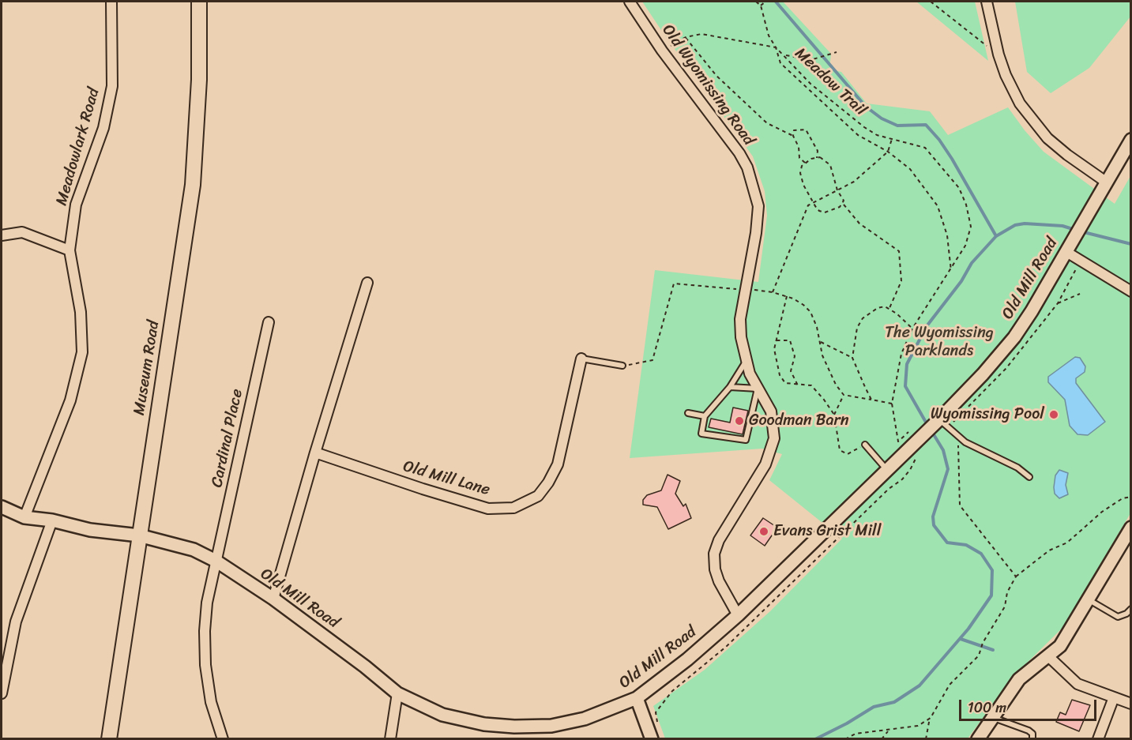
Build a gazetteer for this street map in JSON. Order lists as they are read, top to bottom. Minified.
{"streets":{"main road":["Museum Road"],"street":["Old Wyomissing Road","Meadowlark Road","Old Mill Road","Cardinal Place","Old Mill Lane"],"path":["Meadow Trail"]},"crossings":[["Meadow Trail","Old Wyomissing Road"],["Meadow Trail","Old Mill Road"],["Old Wyomissing Road","Old Mill Road"],["Meadowlark Road","Old Mill Road"],["Old Mill Road","Museum Road"],["Old Mill Road","Cardinal Place"]],"parks":["The Wyomissing Parklands"],"places":["Wyomissing Pool","Goodman Barn","Evans Grist Mill"],"scale_bar":"100 m"}
